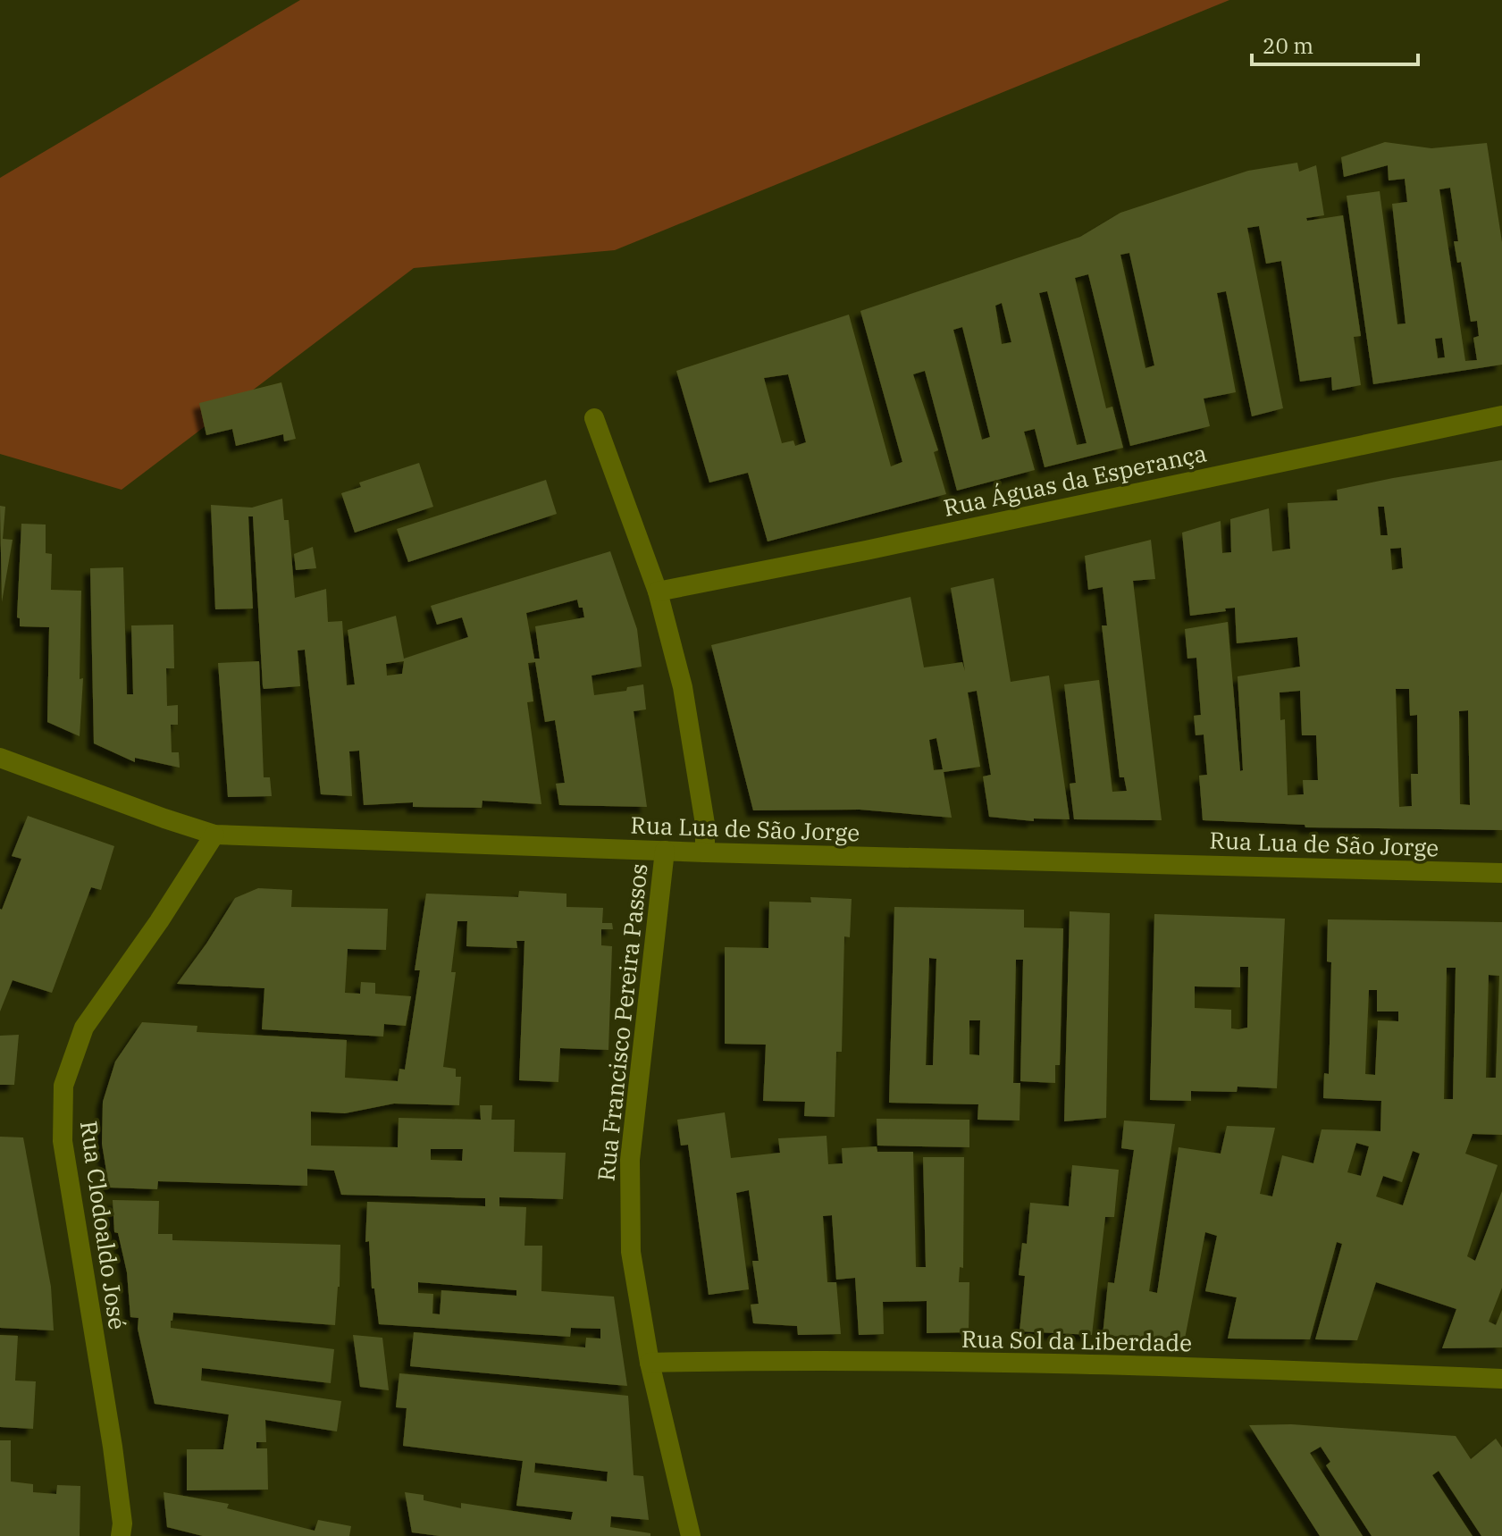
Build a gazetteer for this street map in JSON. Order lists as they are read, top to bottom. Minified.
{"streets":{"street":["Rua Águas da Esperança","Rua Lua de São Jorge","Rua Francisco Pereira Passos","Rua Clodoaldo José","Rua Sol da Liberdade"]},"crossings":[["Rua Lua de São Jorge","Rua Francisco Pereira Passos"],["Rua Lua de São Jorge","Rua Clodoaldo José"],["Rua Francisco Pereira Passos","Rua Sol da Liberdade"]],"scale_bar":"20 m"}
